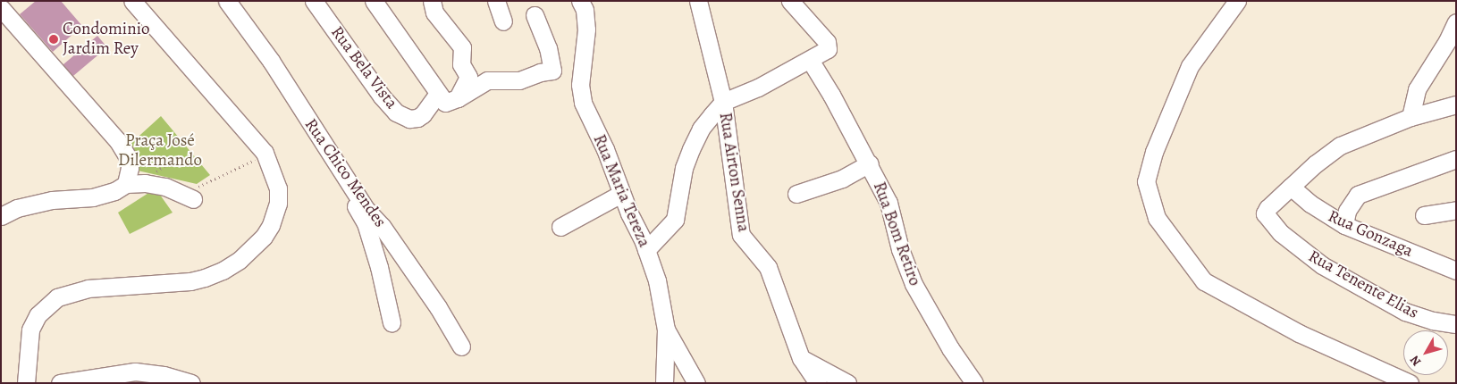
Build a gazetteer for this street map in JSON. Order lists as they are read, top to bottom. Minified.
{"streets":{"street":["Rua Bela Vista","Rua Airton Senna","Rua Chico Mendes","Rua Maria Tereza","Rua Bom Retiro","Rua Gonzaga","Rua Tenente Elias"]},"crossings":[["Rua Gonzaga","Rua Tenente Elias"]],"parks":["Praça José Dilermando"],"places":["Condominio Jardim Rey"],"north":"bottom left"}
